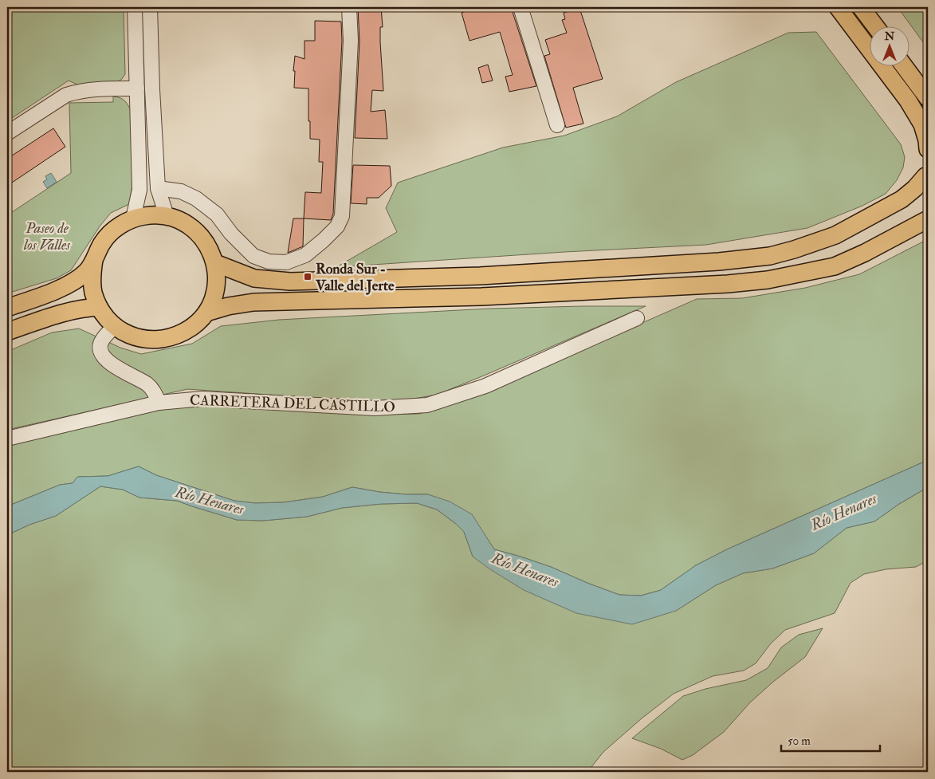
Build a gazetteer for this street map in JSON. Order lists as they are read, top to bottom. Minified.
{"streets":{"street":["CARRETERA DEL CASTILLO"]},"water":["Río Henares"],"parks":["Paseo de los Valles"],"places":{"transit":["Ronda Sur - Valle del Jerte"]},"scale_bar":"50 m","north":"top"}
